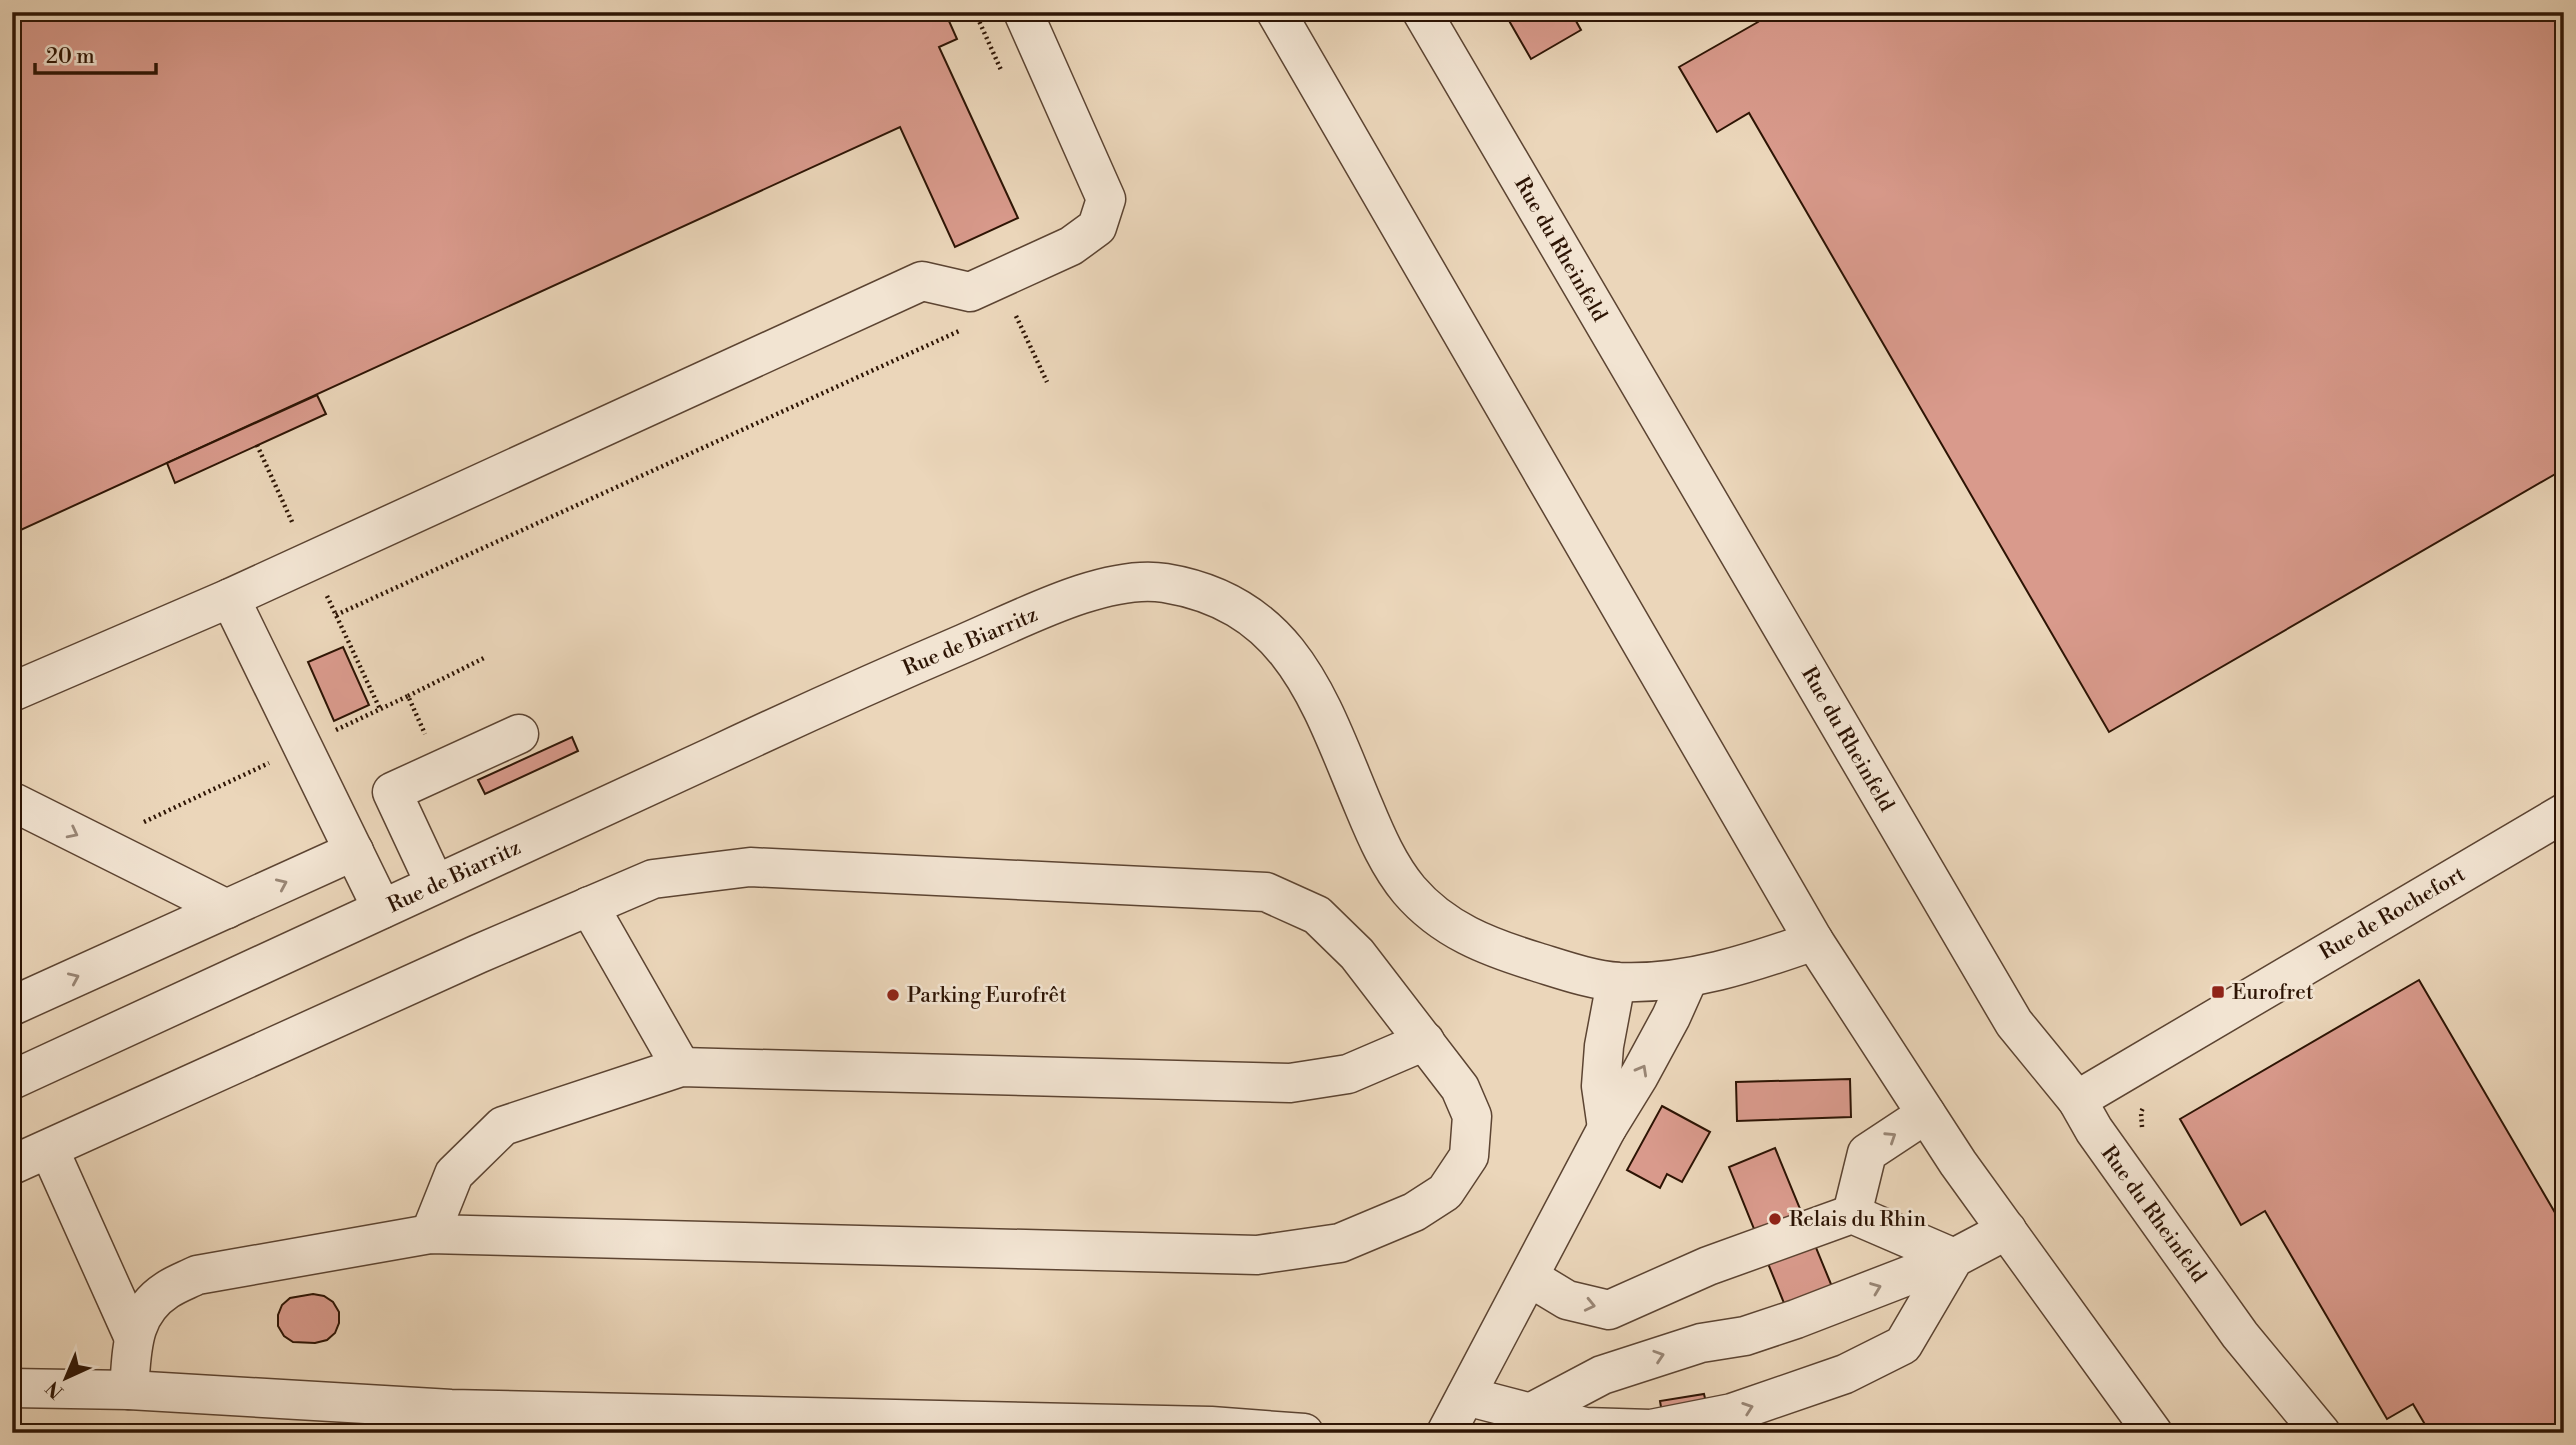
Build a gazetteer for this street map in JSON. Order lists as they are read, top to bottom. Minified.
{"streets":{"street":["Rue du Rheinfeld","Rue de Biarritz","Rue de Rochefort"]},"crossings":[["Rue du Rheinfeld","Rue de Rochefort"]],"places":{"transit":["Eurofret"],"other":["Parking Eurofrêt","Relais du Rhin"]},"scale_bar":"20 m","north":"bottom left"}
